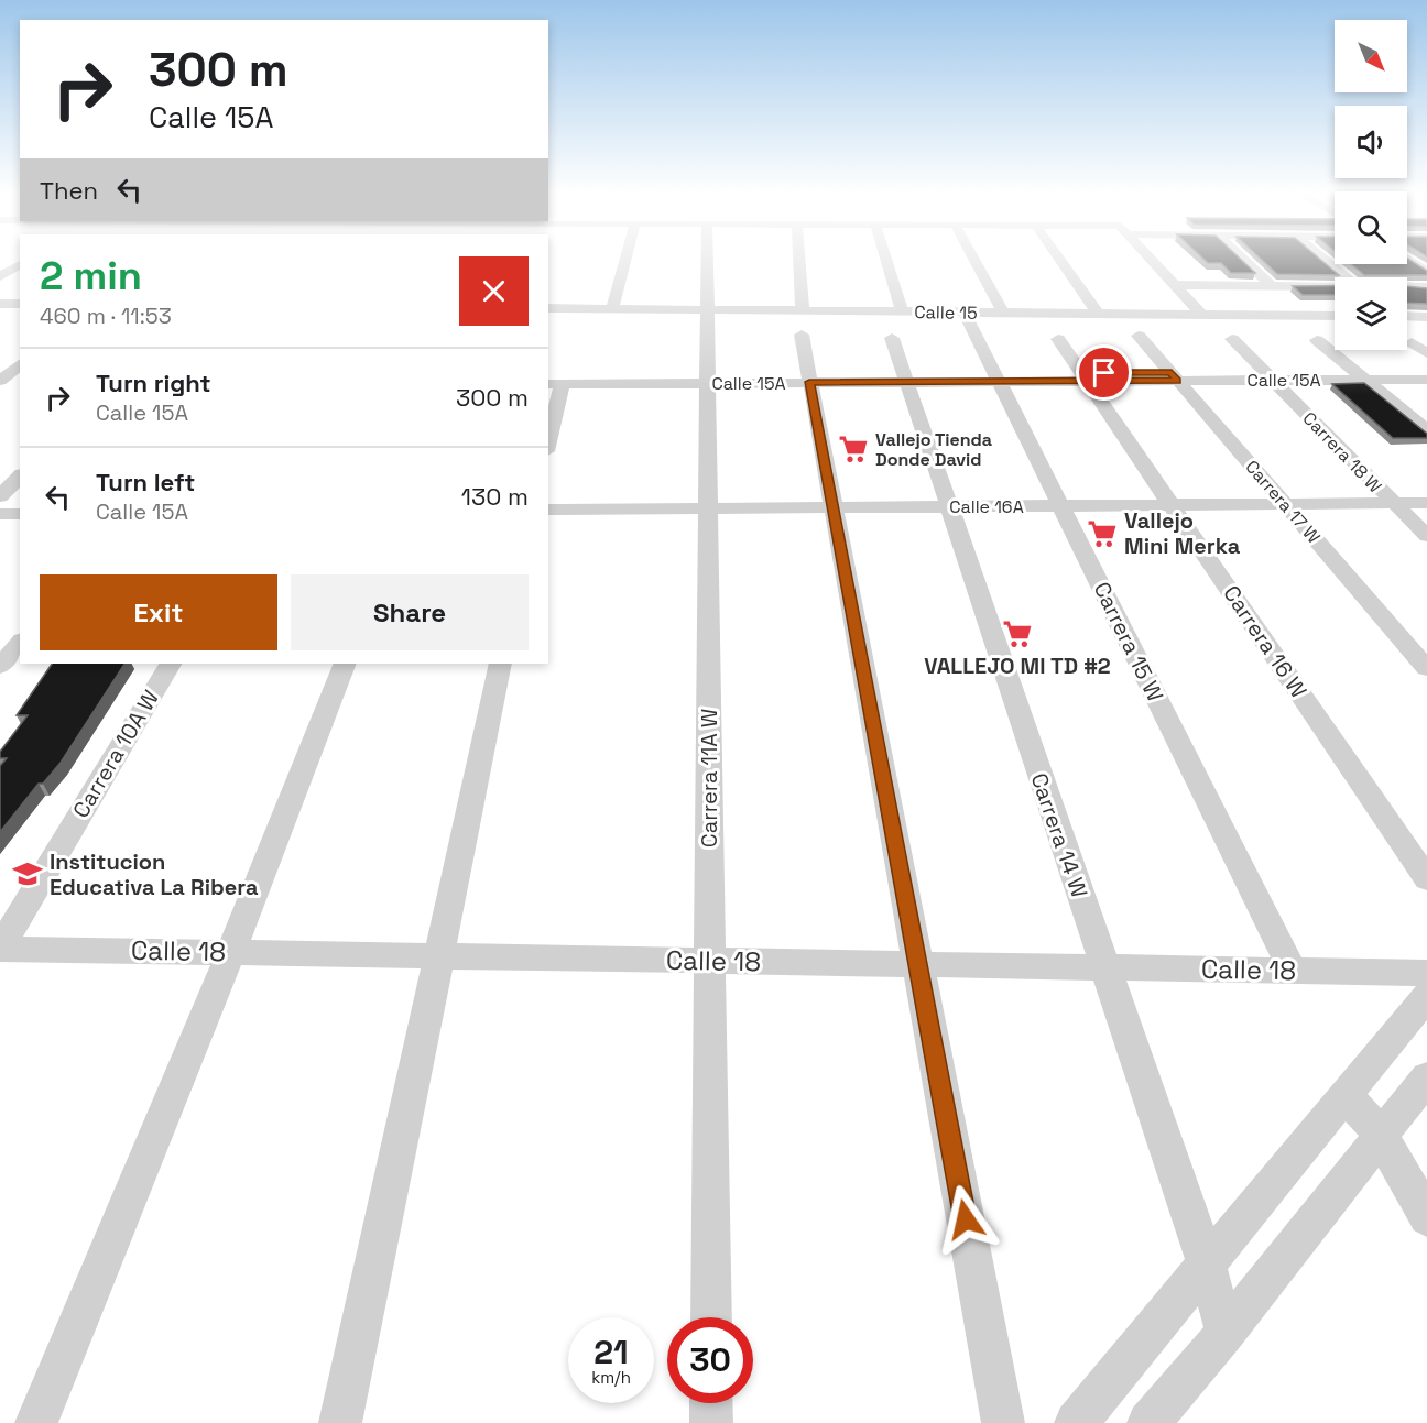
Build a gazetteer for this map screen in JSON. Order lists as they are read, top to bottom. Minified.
{"streets":{"street":["Calle 15","Calle 15A","Carrera 18 W","Carrera 17 W","Calle 16A","Carrera 15 W","Carrera 16 W","Carrera 10A W","Carrera 11A W","Carrera 14 W","Calle 18"]},"crossings":[["Calle 15","Carrera 15 W"],["Calle 15","Carrera 11A W"],["Calle 15A","Carrera 18 W"],["Calle 15A","Carrera 17 W"],["Calle 15A","Carrera 15 W"],["Calle 15A","Carrera 16 W"],["Calle 15A","Carrera 11A W"],["Calle 15A","Carrera 14 W"],["Carrera 18 W","Calle 16A"],["Carrera 17 W","Calle 16A"],["Calle 16A","Carrera 15 W"],["Calle 16A","Carrera 16 W"],["Calle 16A","Carrera 11A W"],["Calle 16A","Carrera 14 W"],["Carrera 15 W","Calle 18"],["Carrera 10A W","Calle 18"],["Carrera 11A W","Calle 18"],["Carrera 14 W","Calle 18"]],"places":{"supermarket":["Vallejo Tienda Donde David","Vallejo Mini Merka","VALLEJO MI TD #2"],"school or university":["Institucion Educativa La Ribera"]},"north":"bottom right","page":{"turn":["300 m","Calle 15A"],"then":"Then","heading":["2 min","460 m · 11:53"],"list":[{"name":"Turn right","note":"Calle 15A","value":"300 m"},{"name":"Turn left","note":"Calle 15A","value":"130 m"}],"buttons":["Exit","Share"],"speed":"21 km/h","limit":"30"}}
